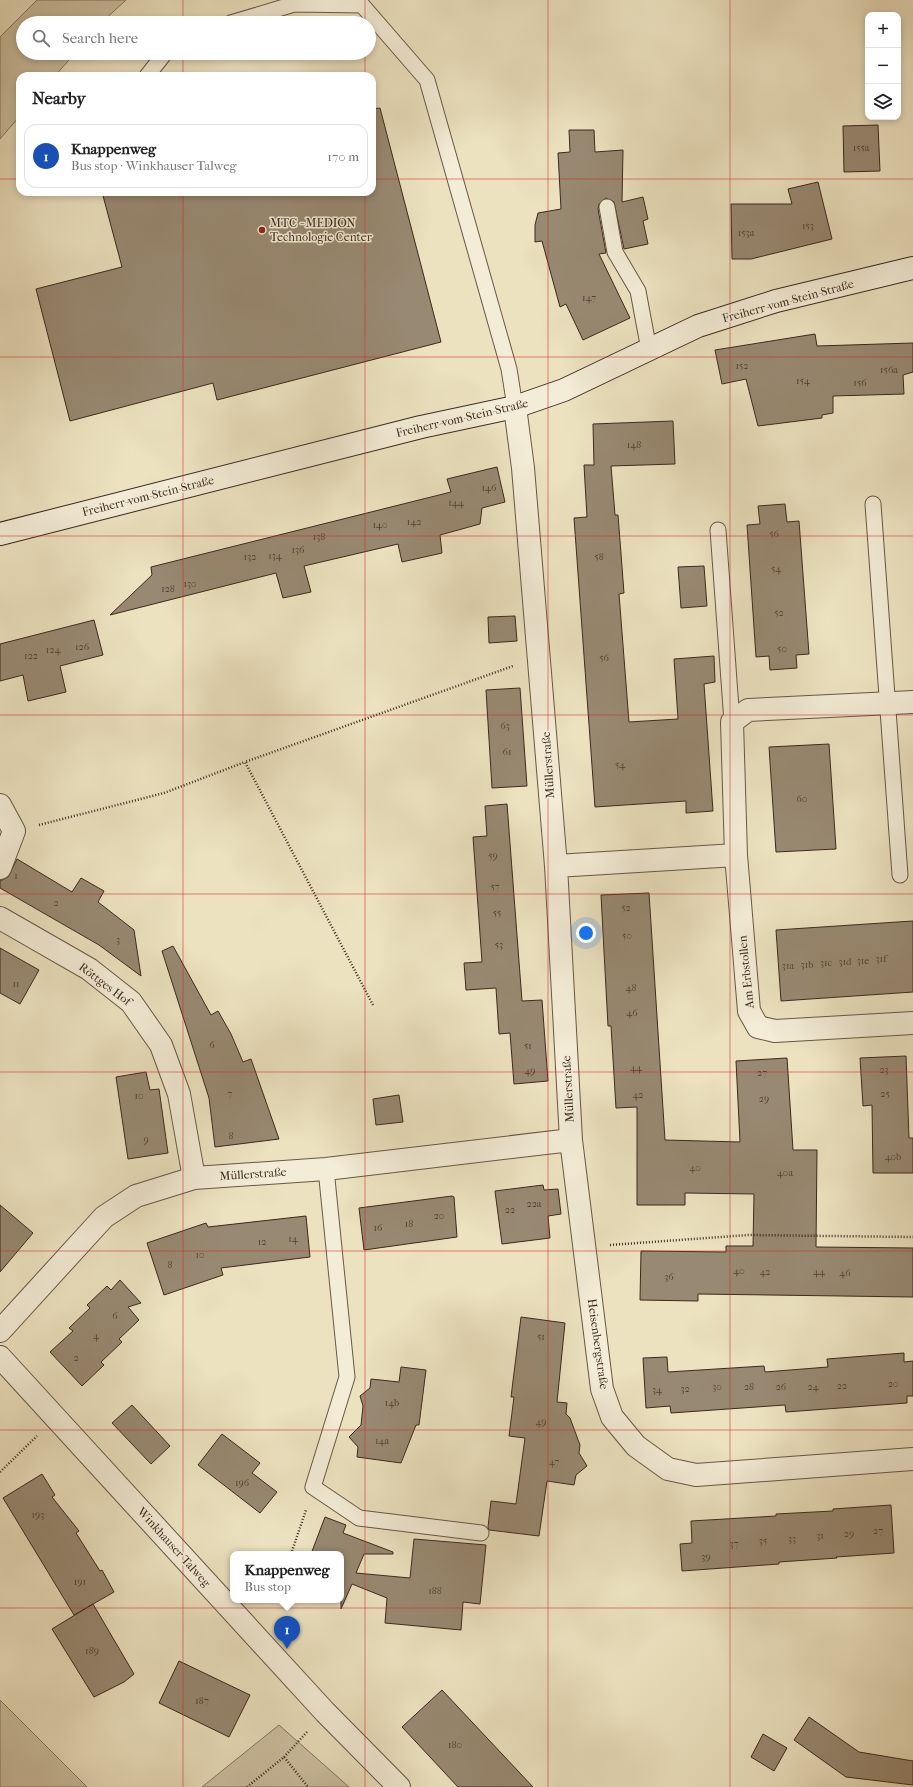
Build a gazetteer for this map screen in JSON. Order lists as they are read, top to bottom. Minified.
{"streets":{"street":["Freiherr-vom-Stein-Straße","Müllerstraße","Am Erbstollen","Röttges Hof","Heisenbergstraße","Winkhauser Talweg"]},"crossings":[["Freiherr-vom-Stein-Straße","Müllerstraße"],["Müllerstraße","Röttges Hof"],["Müllerstraße","Heisenbergstraße"]],"places":["MTC - MEDION Technologie Center"],"house_numbers":["155a","153","153a","147","152","156a","154","156","148","146","144","142","140","56","138","136","134","132","58","54","130","128","52","126","50","124","122","56","63","61","54","60","59","1","57","2","52","55","50","3","53","31f","31e","31d","31c","31b","31a","11","48","46","6","51","44","23","49","27","7","25","42","10","29","8","9","40b","40","40a","22a","22","20","18","16","14","12","10","8","40","42","44","46","36","6","4","51","2","20","22","30","28","26","24","32","34","14b","49","14a","47","196","193","27","29","31","33","35","37","39","191","188","189","187","180"],"page":{"map_buttons":["+","−"],"search":"Search here","heading":"Nearby","list":[{"mark":"1","name":"Knappenweg","note":"Bus stop · Winkhauser Talweg","value":"170 m"}],"popup":["Knappenweg","Bus stop"],"pins":"1"}}
